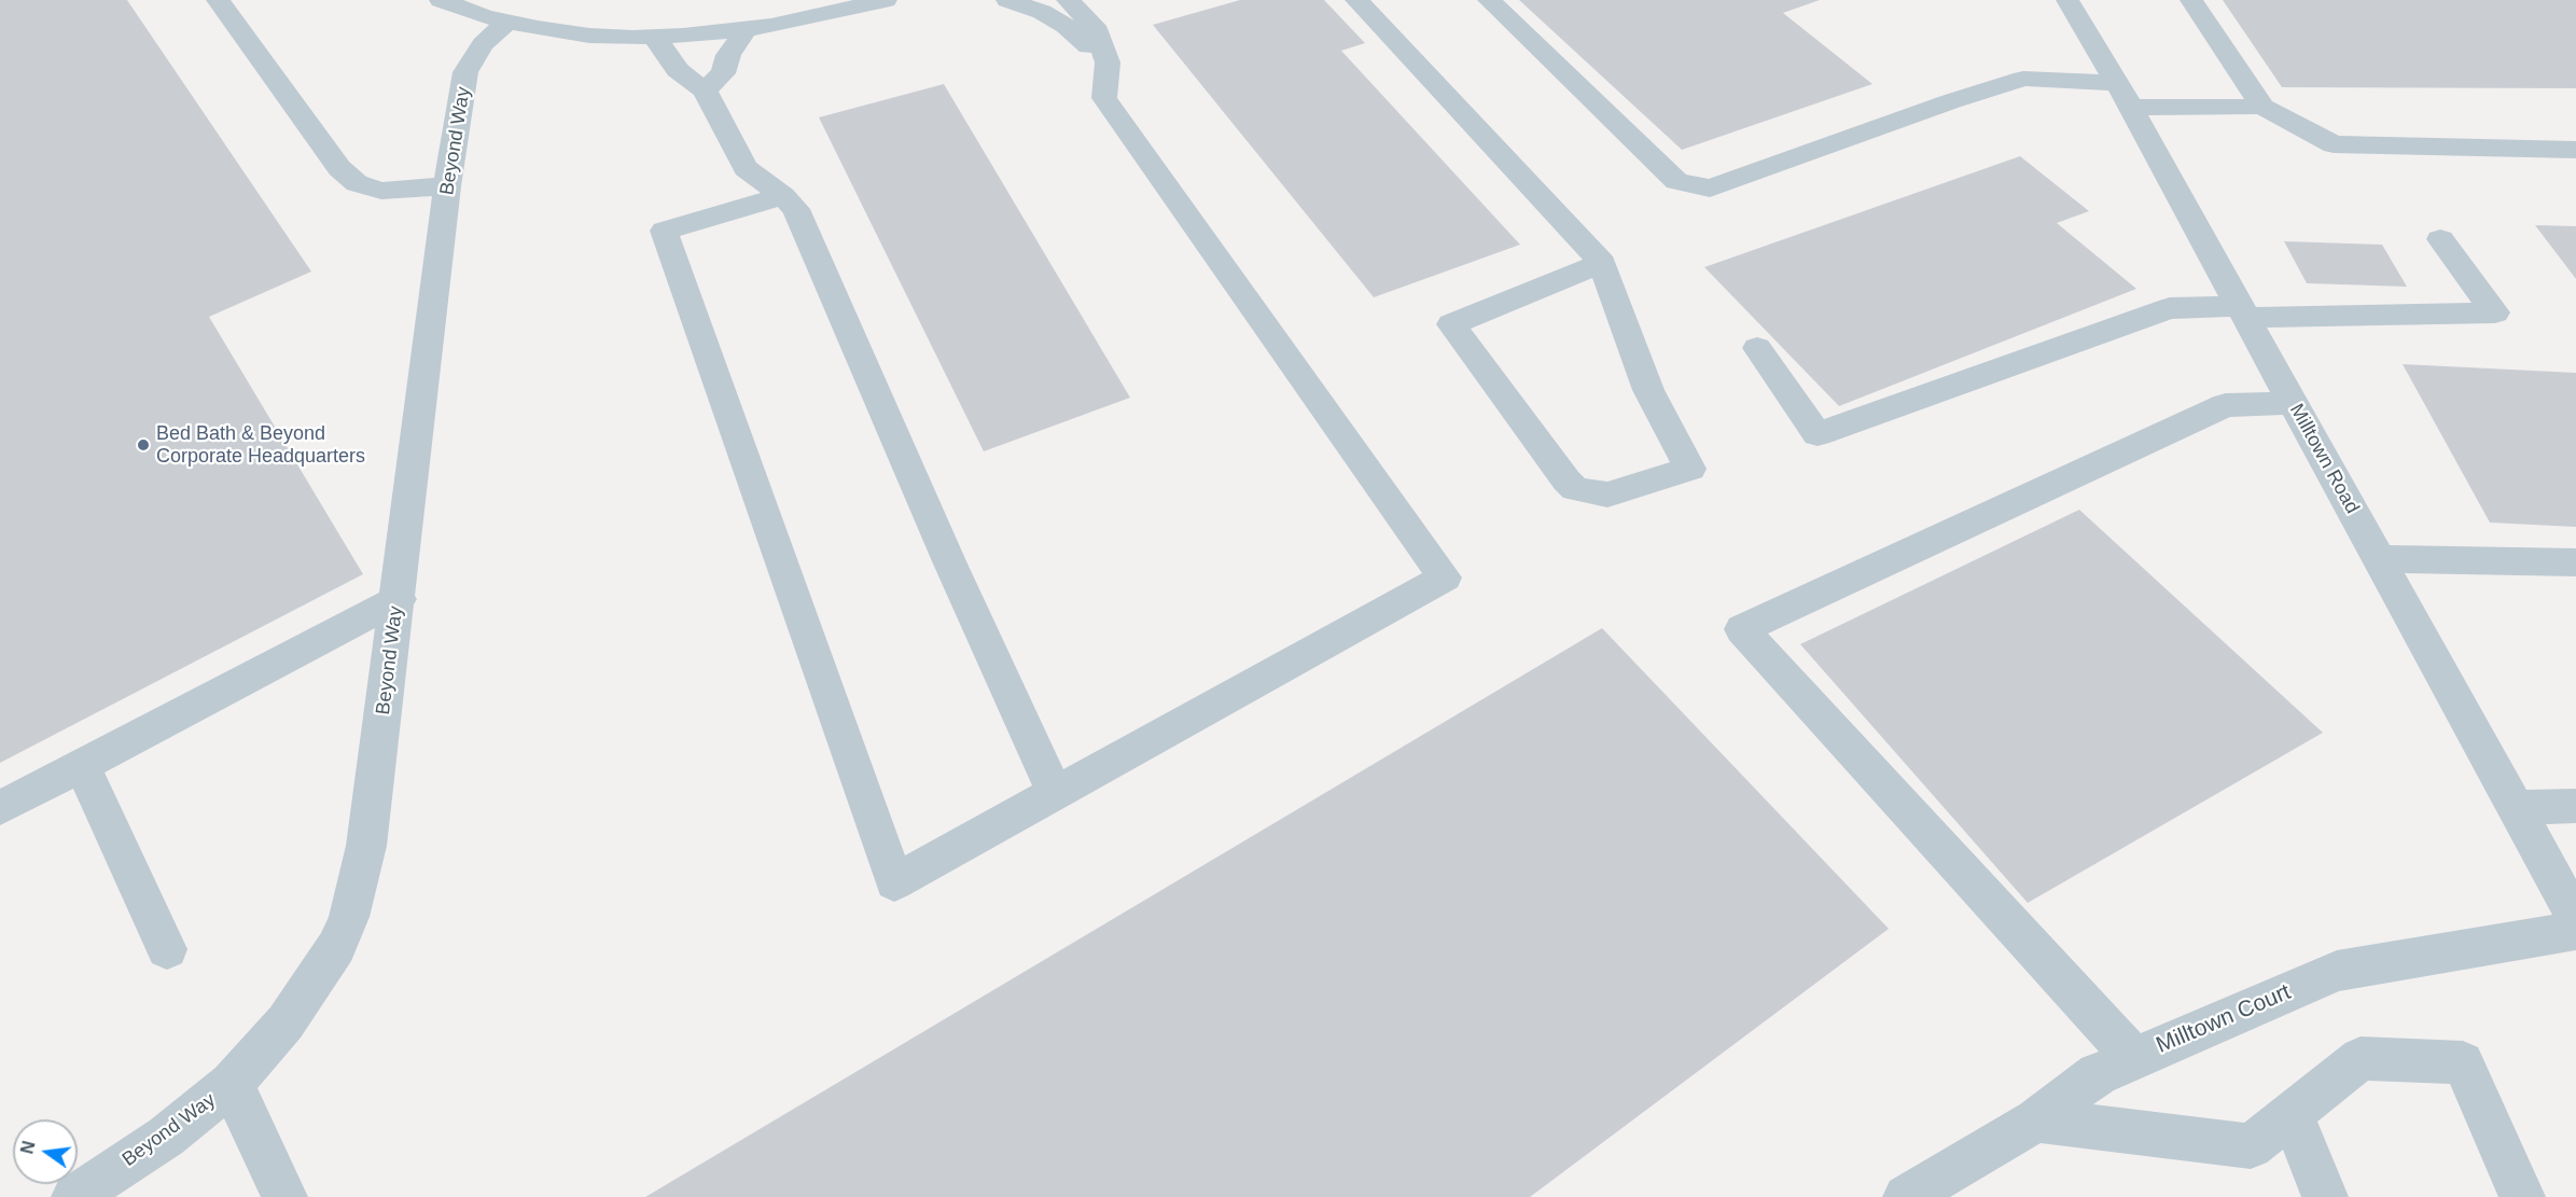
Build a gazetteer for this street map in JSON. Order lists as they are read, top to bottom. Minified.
{"streets":{"street":["Beyond Way","Milltown Road","Milltown Court"]},"places":["Bed Bath & Beyond Corporate Headquarters"],"north":"left"}
